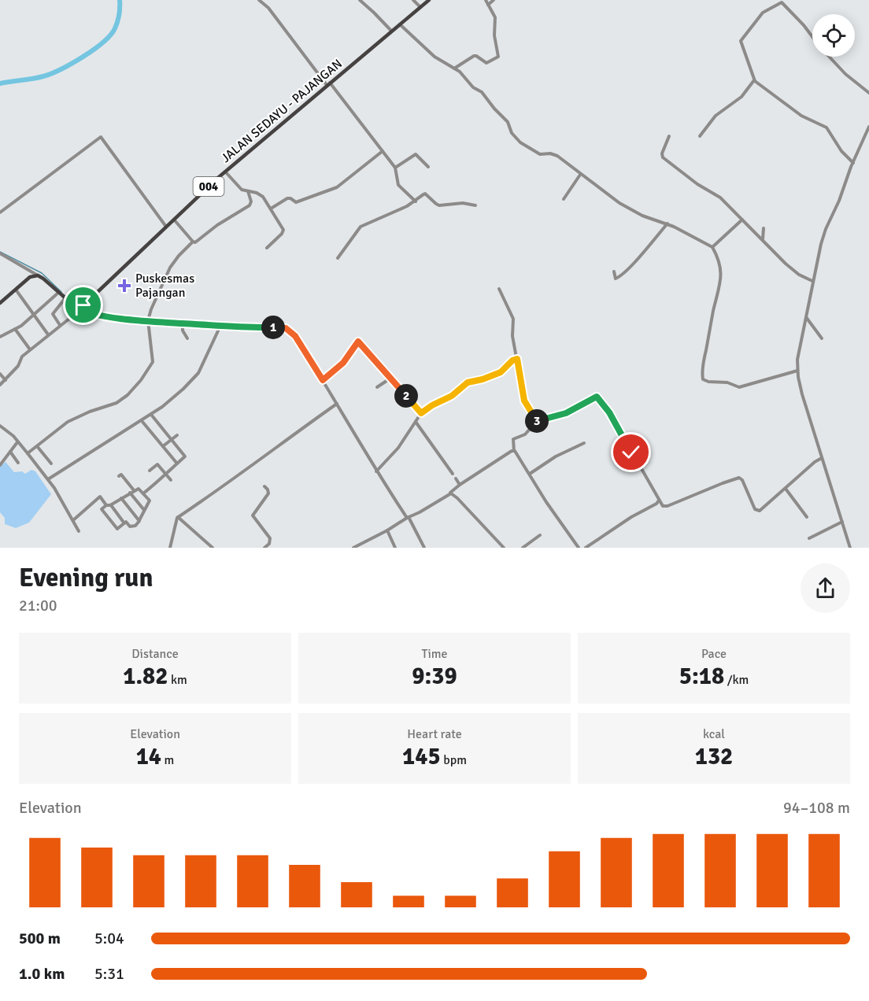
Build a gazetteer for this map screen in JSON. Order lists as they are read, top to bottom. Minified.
{"streets":{"main road":["JALAN SEDAYU - PAJANGAN","004"]},"places":{"health":["Puskesmas Pajangan"]},"page":{"pins":["1","2","3"],"heading":["Evening run","21:00"],"stats":[["Distance","1.82 km"],["Time","9:39"],["Pace","5:18 /km"],["Elevation","14 m"],["Heart rate","145 bpm"],["kcal","132"]],"chart":["Elevation","94–108 m"],"list":[{"name":"500 m","note":"5:04"},{"name":"1.0 km","note":"5:31"}]}}
